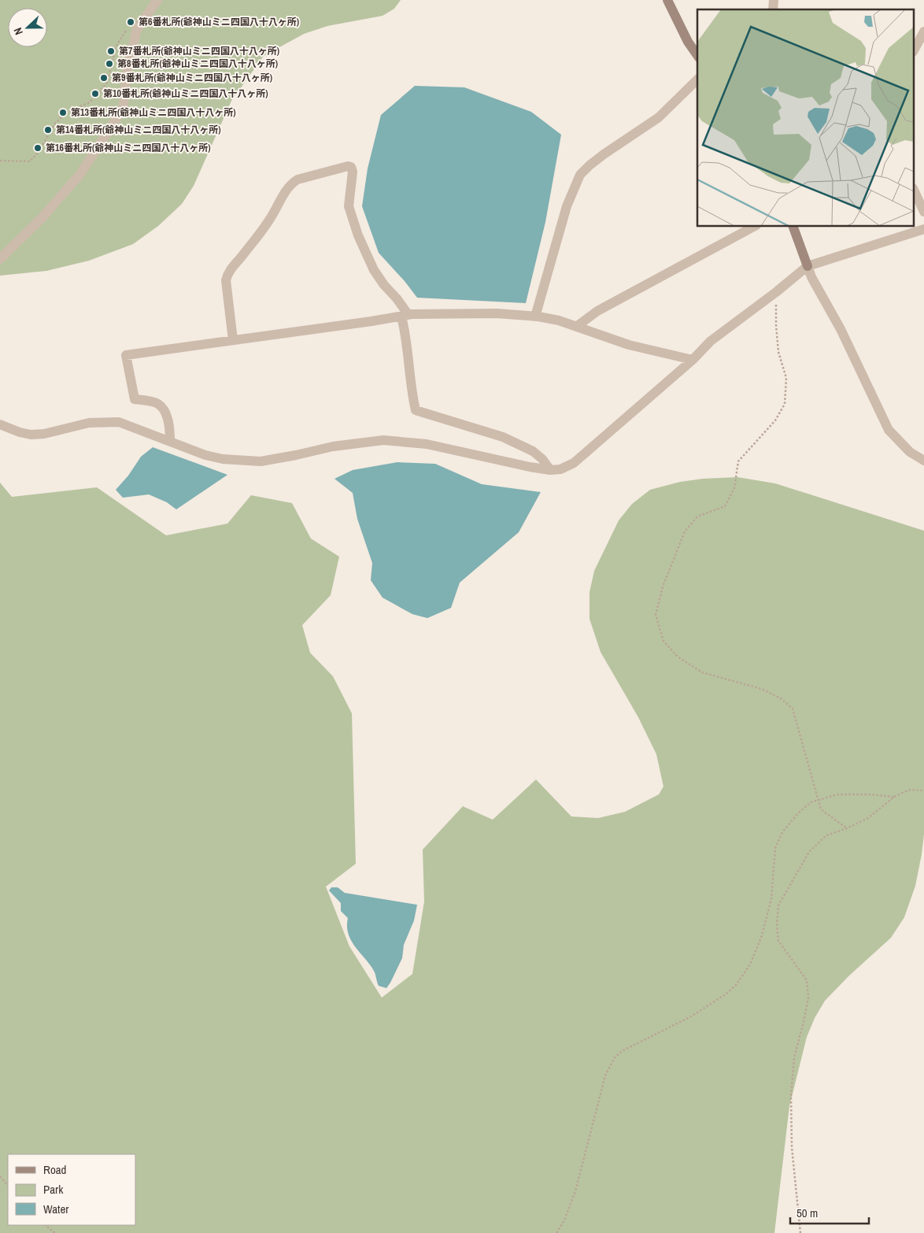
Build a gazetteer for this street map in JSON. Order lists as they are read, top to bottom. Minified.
{"places":["第6番札所(爺神山ミニ四国八十八ヶ所)","第7番札所(爺神山ミニ四国八十八ヶ所)","第8番札所(爺神山ミニ四国八十八ヶ所)","第9番札所(爺神山ミニ四国八十八ヶ所)","第10番札所(爺神山ミニ四国八十八ヶ所)","第13番札所(爺神山ミニ四国八十八ヶ所)","第14番札所(爺神山ミニ四国八十八ヶ所)","第16番札所(爺神山ミニ四国八十八ヶ所)"],"legend":["Road","Park","Water"],"scale_bar":"50 m","north":"left"}
